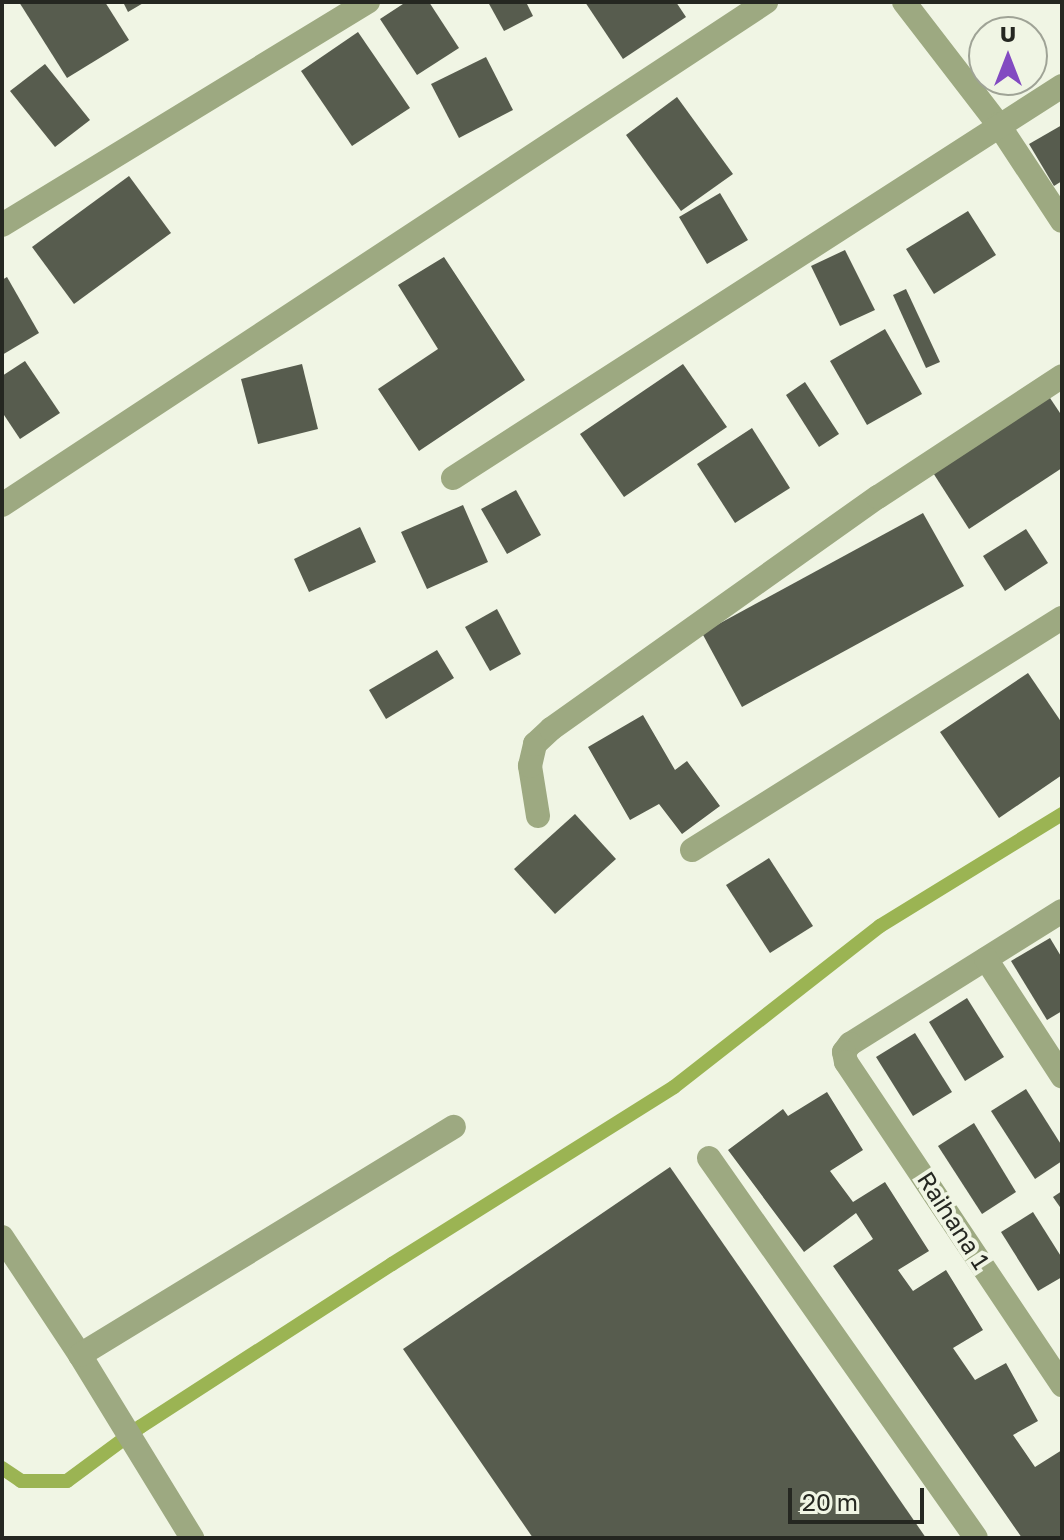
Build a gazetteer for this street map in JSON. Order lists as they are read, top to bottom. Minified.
{"streets":{"street":["Raihana 1"]},"scale_bar":"20 m","north":"top"}
